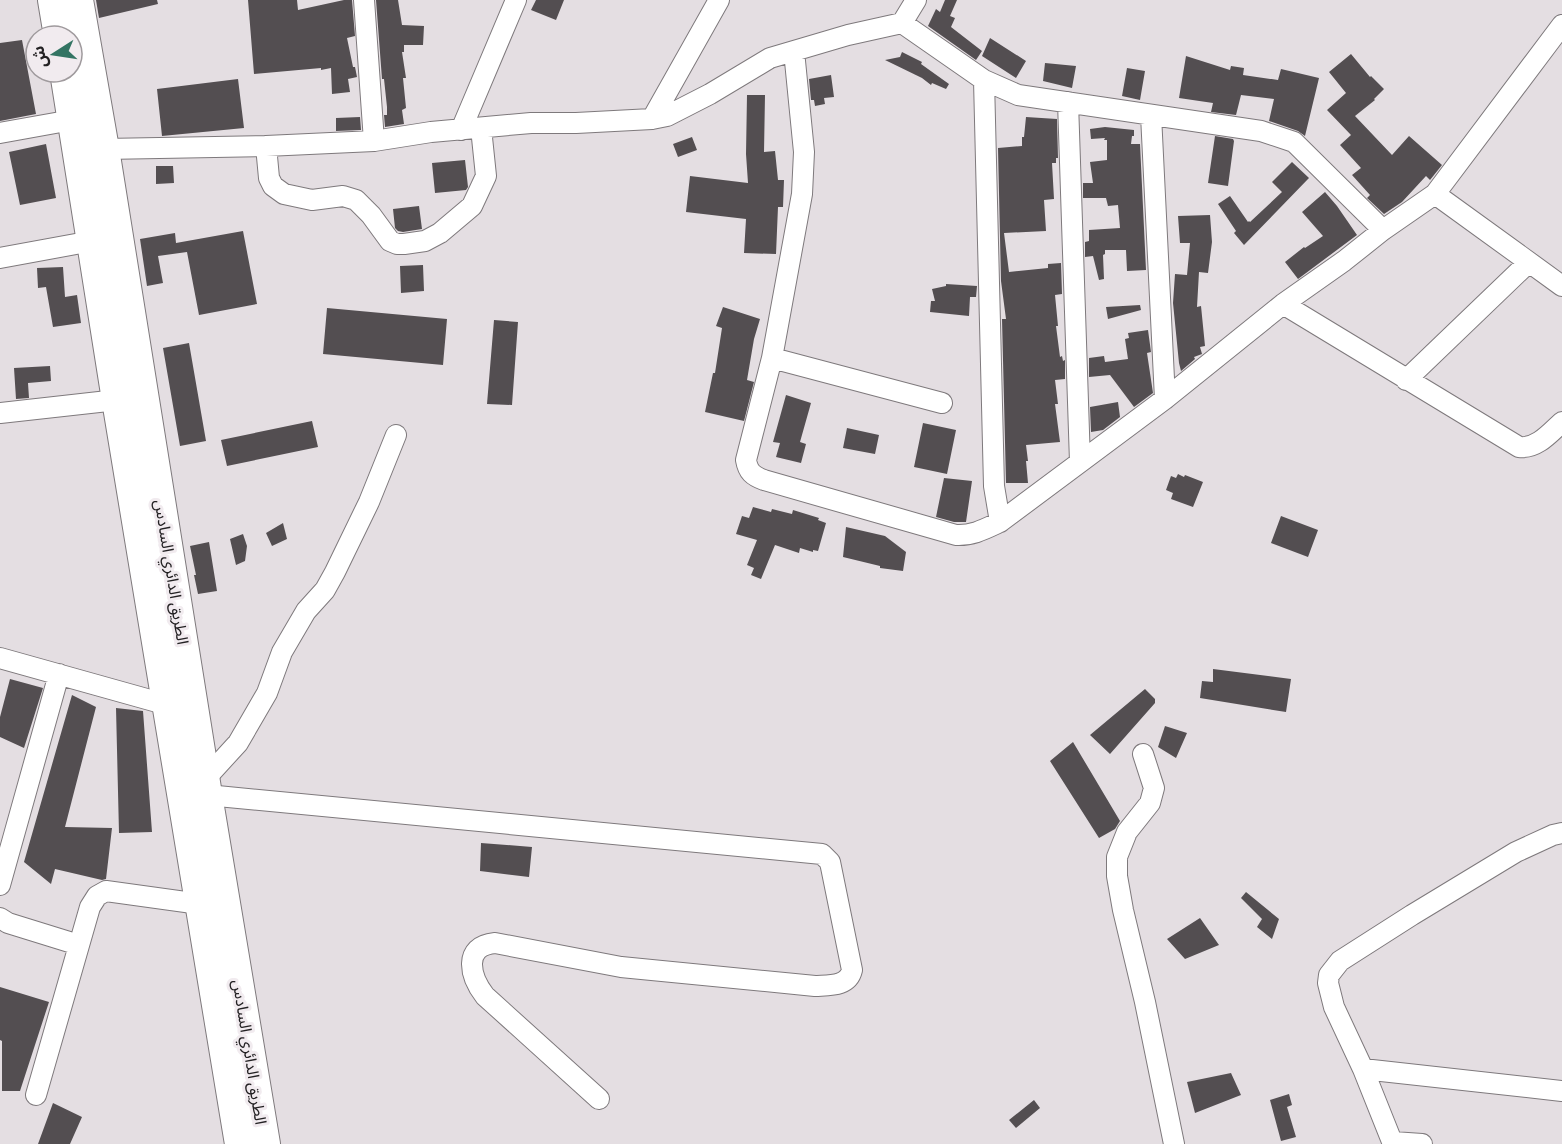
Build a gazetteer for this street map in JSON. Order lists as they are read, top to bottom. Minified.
{"streets":{"highway":["الطريق الدائري السادس"]},"north":"left"}
